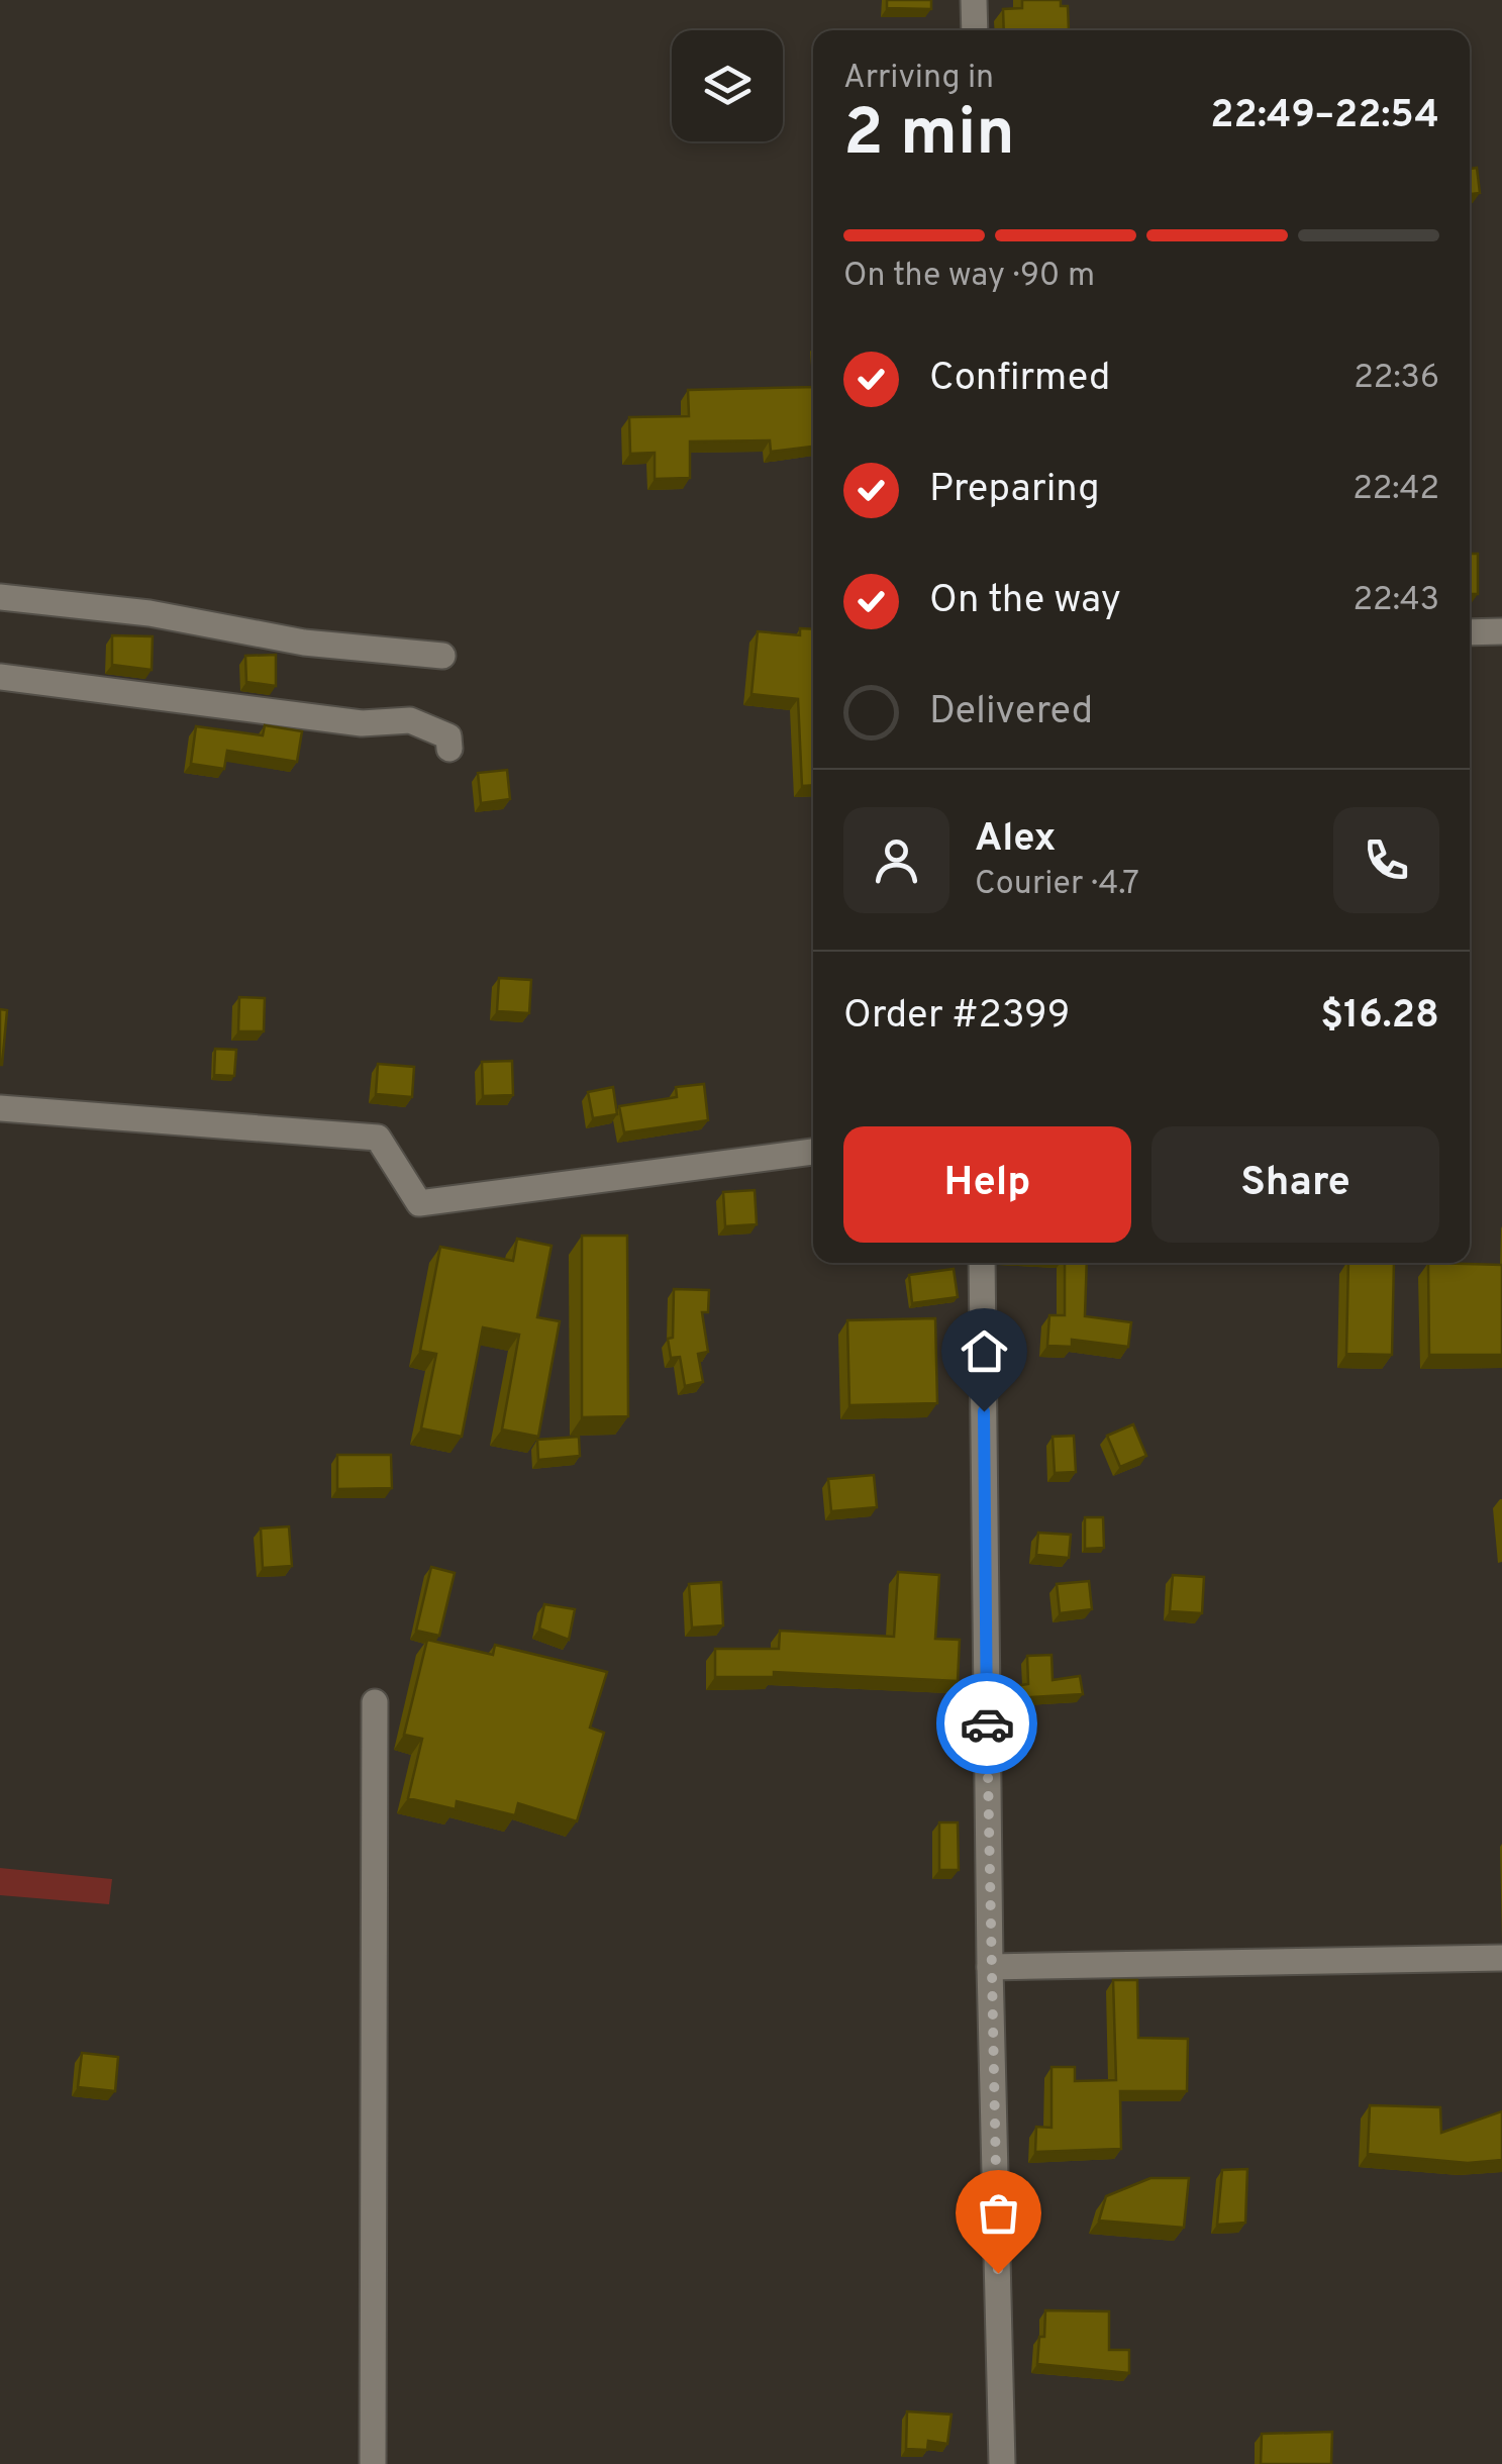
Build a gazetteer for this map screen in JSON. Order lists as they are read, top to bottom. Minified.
{"page":{"heading":["2 min","Arriving in","22:49–22:54"],"panel":["Alex","Courier · 4.7","Order #2399","$16.28"],"bar":"On the way · 90 m","list":[["Confirmed","22:36"],["Preparing","22:42"],["On the way","22:43"],"Delivered"],"buttons":["Help","Share"]}}
